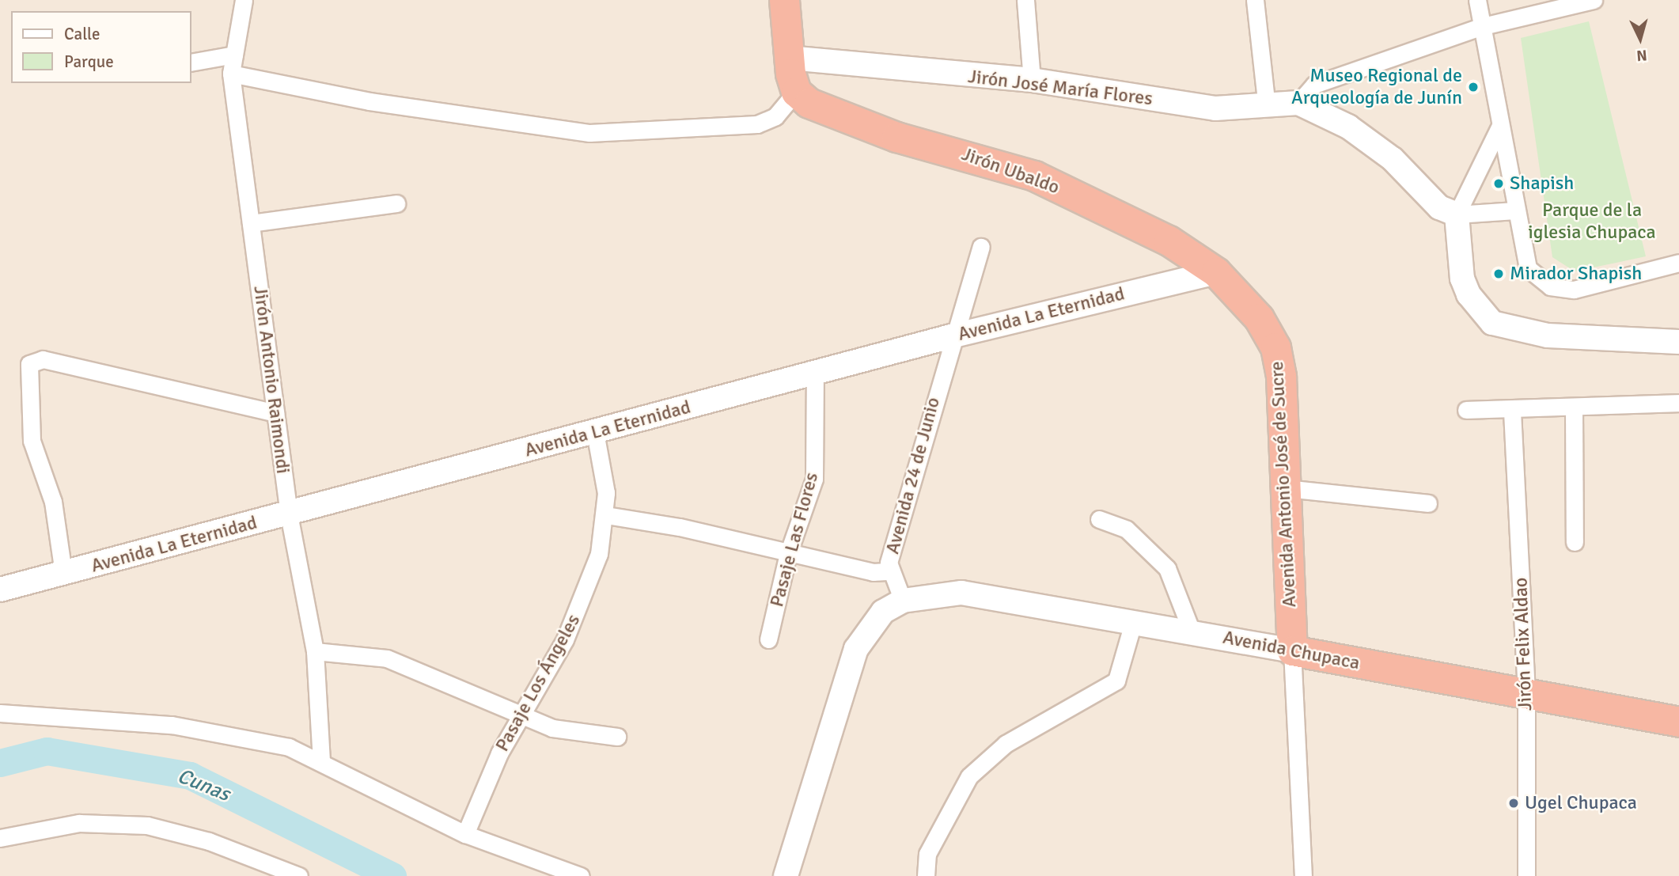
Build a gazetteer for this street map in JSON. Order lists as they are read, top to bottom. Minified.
{"streets":{"highway":["Jirón Ubaldo","Avenida Antonio José de Sucre","Avenida Chupaca"],"street":["Jirón José María Flores","Avenida La Eternidad","Jirón Antonio Raimondi","Avenida 24 de Junio","Pasaje Las Flores","Jirón Felix Aldao","Pasaje Los Ángeles"]},"crossings":[["Jirón Ubaldo","Avenida La Eternidad"],["Jirón Ubaldo","Avenida Antonio José de Sucre"],["Avenida La Eternidad","Jirón Antonio Raimondi"],["Avenida La Eternidad","Avenida 24 de Junio"],["Avenida La Eternidad","Avenida Antonio José de Sucre"],["Avenida La Eternidad","Pasaje Las Flores"],["Avenida La Eternidad","Pasaje Los Ángeles"],["Avenida 24 de Junio","Avenida Chupaca"],["Avenida Antonio José de Sucre","Avenida Chupaca"],["Jirón Felix Aldao","Avenida Chupaca"]],"water":["Cunas"],"parks":["Parque de la iglesia Chupaca"],"places":["Museo Regional de Arqueología de Junín","Shapish","Mirador Shapish","Ugel Chupaca"],"legend":["Calle","Parque"],"north":"bottom"}
